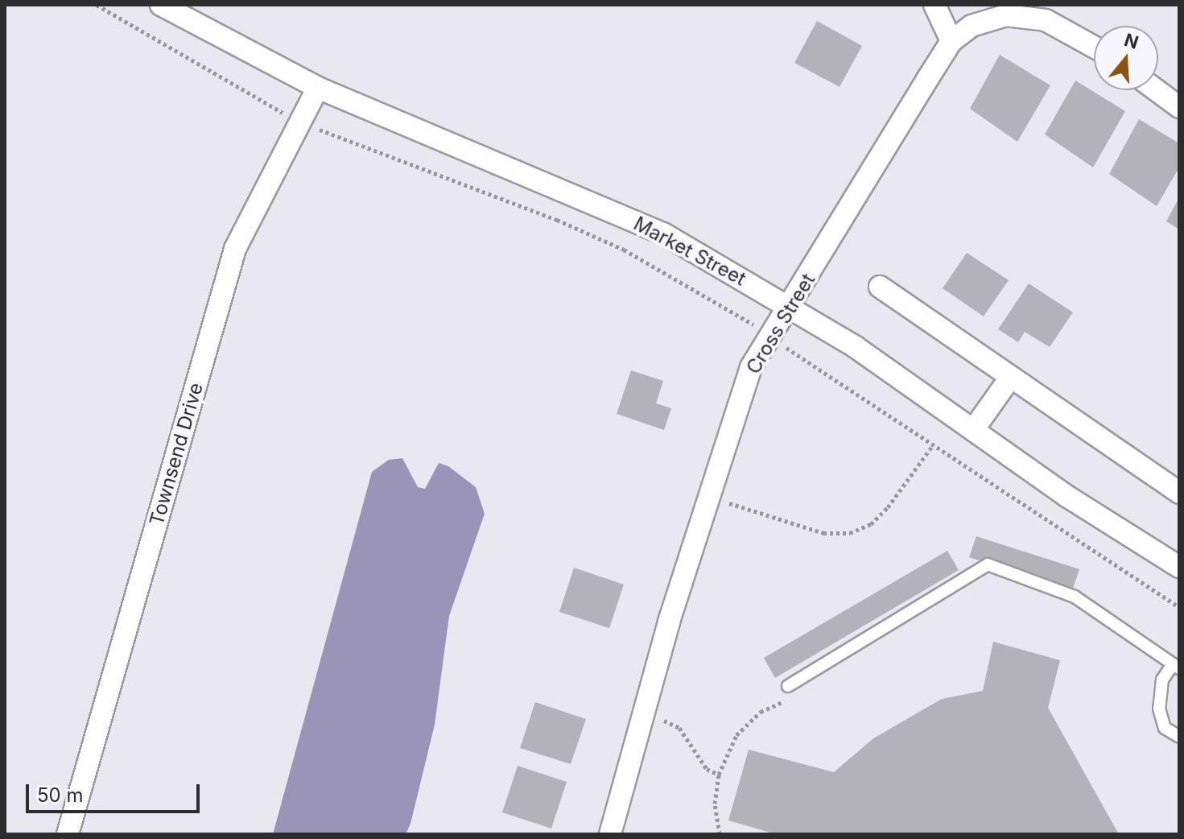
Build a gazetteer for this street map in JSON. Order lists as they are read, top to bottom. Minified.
{"streets":{"street":["Market Street","Cross Street","Townsend Drive"]},"crossings":[["Market Street","Cross Street"],["Market Street","Townsend Drive"]],"scale_bar":"50 m","north":"top"}
